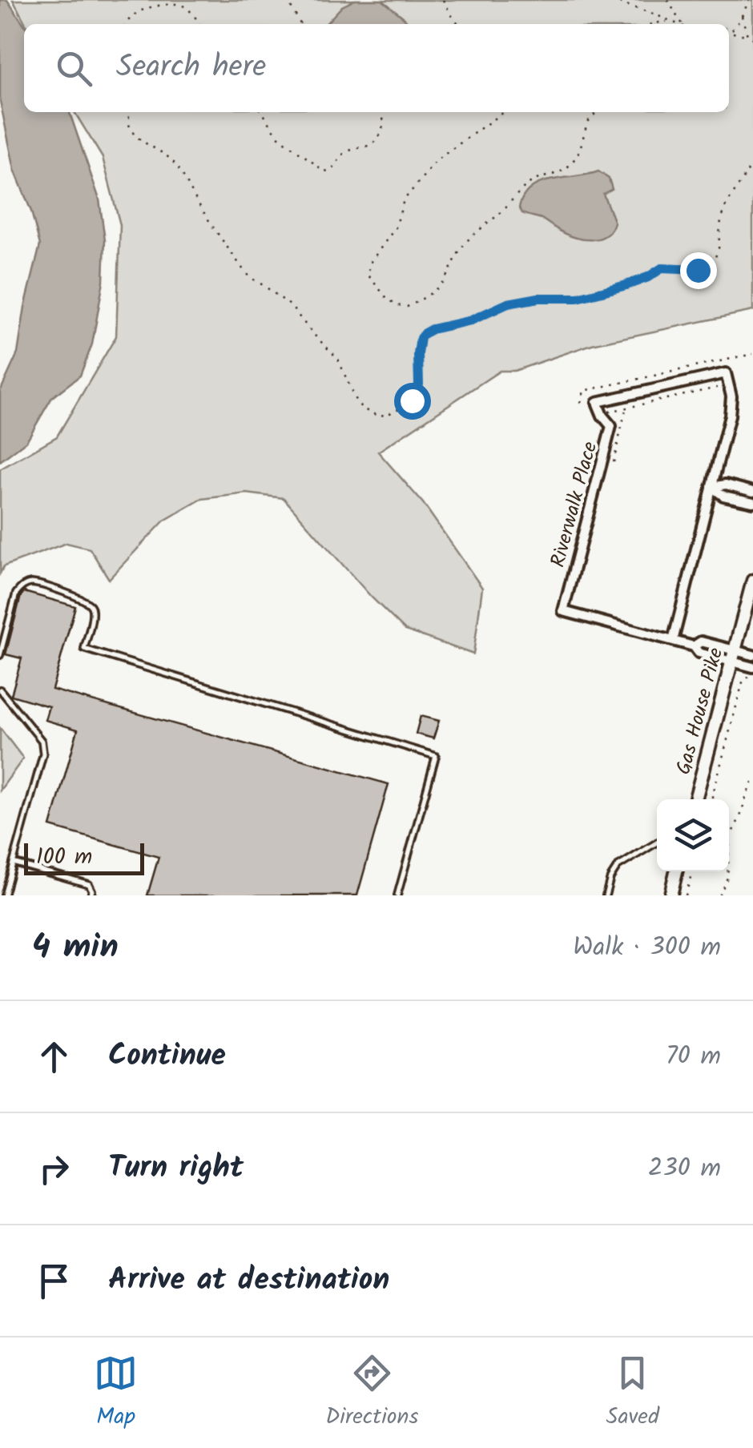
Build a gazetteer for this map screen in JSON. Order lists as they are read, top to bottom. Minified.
{"streets":{"main road":["Gas House Pike"],"street":["Riverwalk Place"]},"crossings":[["Riverwalk Place","Gas House Pike"]],"scale_bar":"100 m","page":{"search":"Search here","scale":"100 m","heading":["4 min","Walk · 300 m"],"list":[["Continue","70 m"],["Turn right","230 m"],"Arrive at destination"],"nav":["Map","Directions","Saved"]}}
